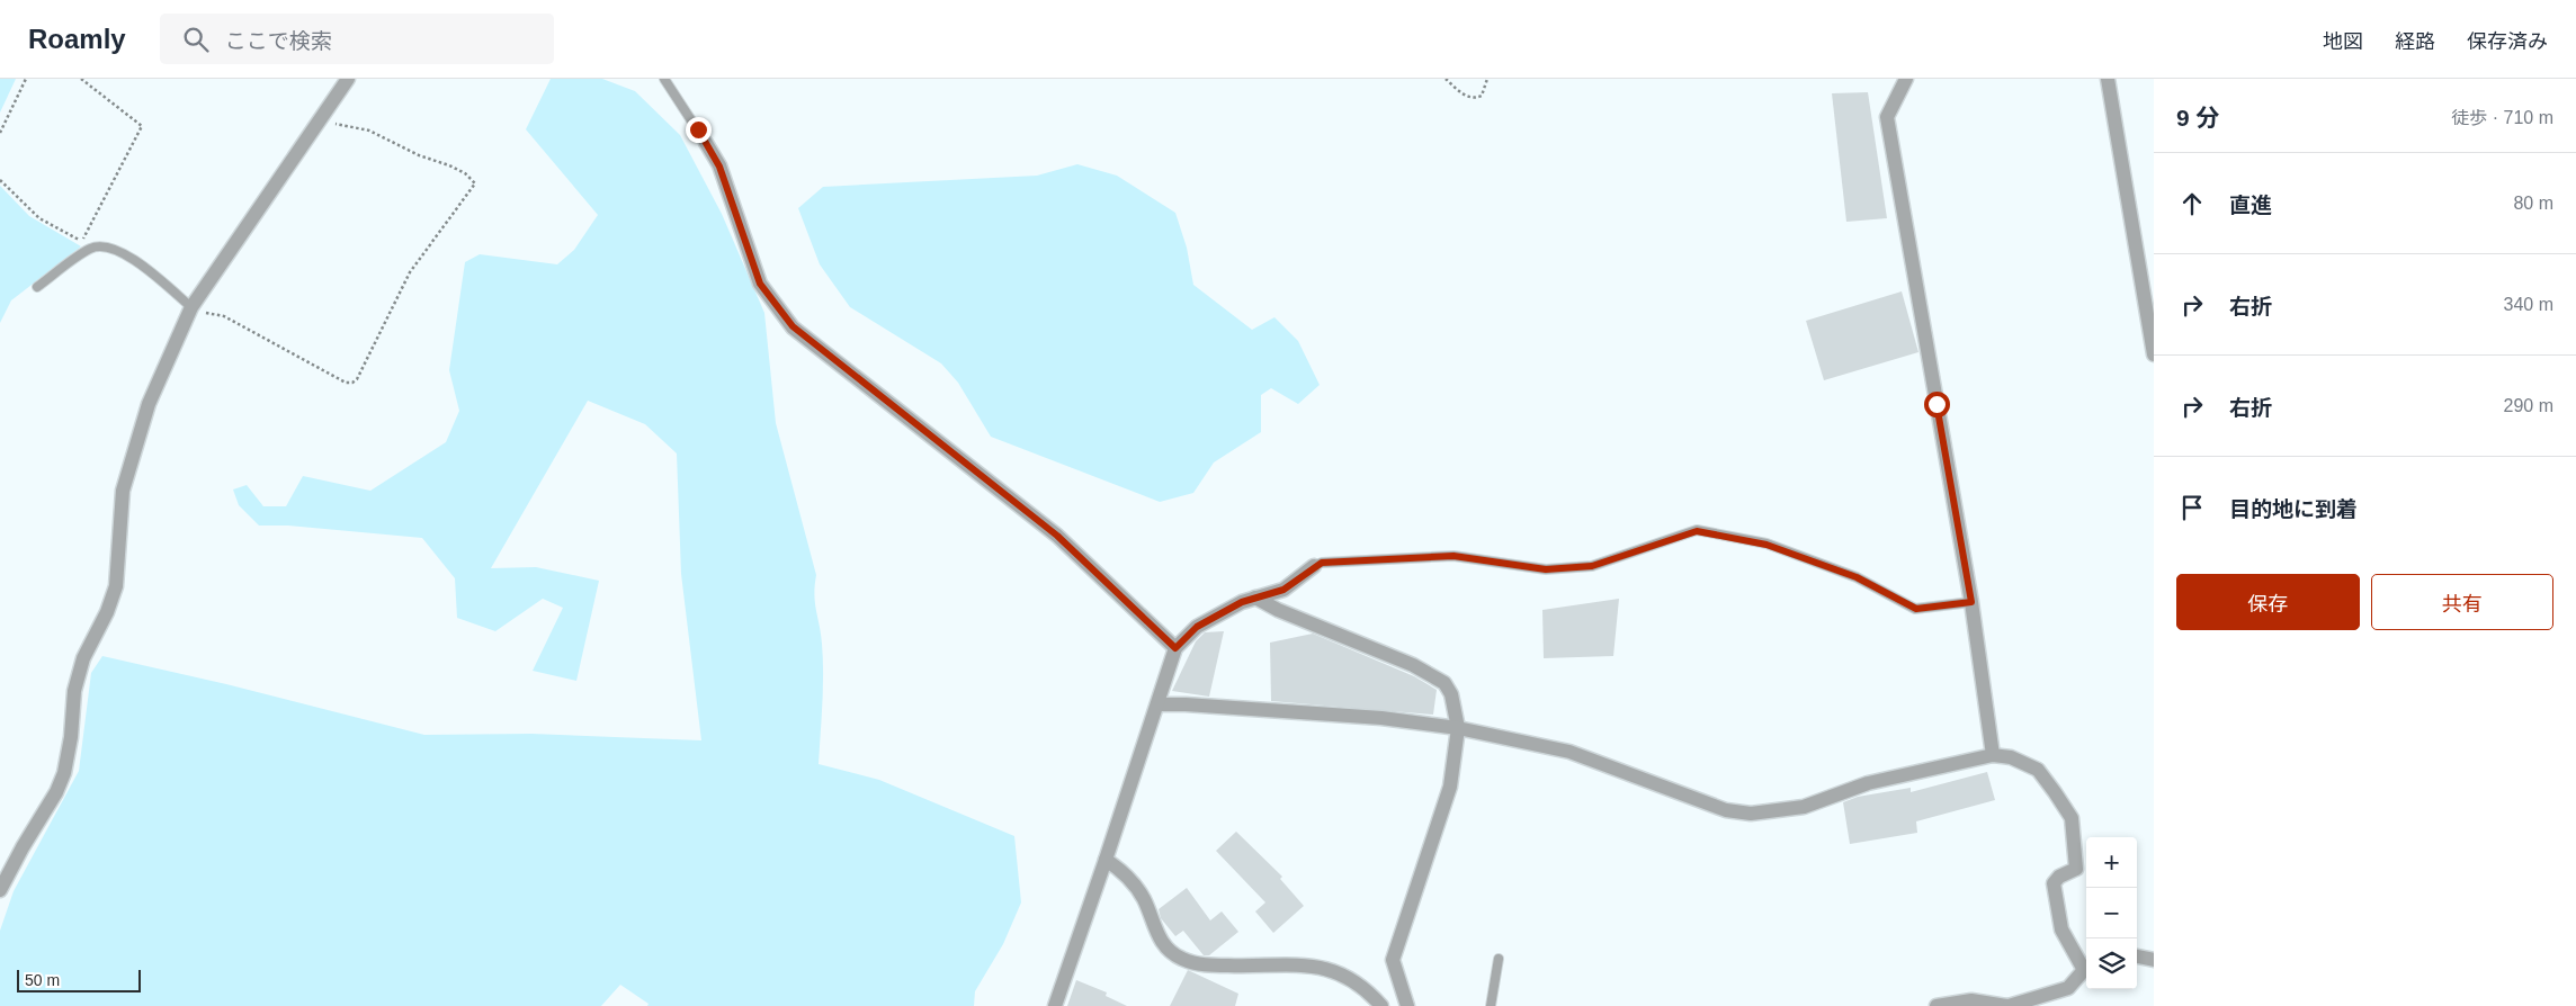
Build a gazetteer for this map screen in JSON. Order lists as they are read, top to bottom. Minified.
{"scale_bar":"50 m","page":{"header":"Roamly","search":"ここで検索","nav":["地図","経路","保存済み"],"heading":["9 分","徒歩 · 710 m"],"list":[["直進","80 m"],["右折","340 m"],["右折","290 m"],"目的地に到着"],"buttons":["保存","共有"],"map_buttons":["+","−"],"scale":"50 m"}}
